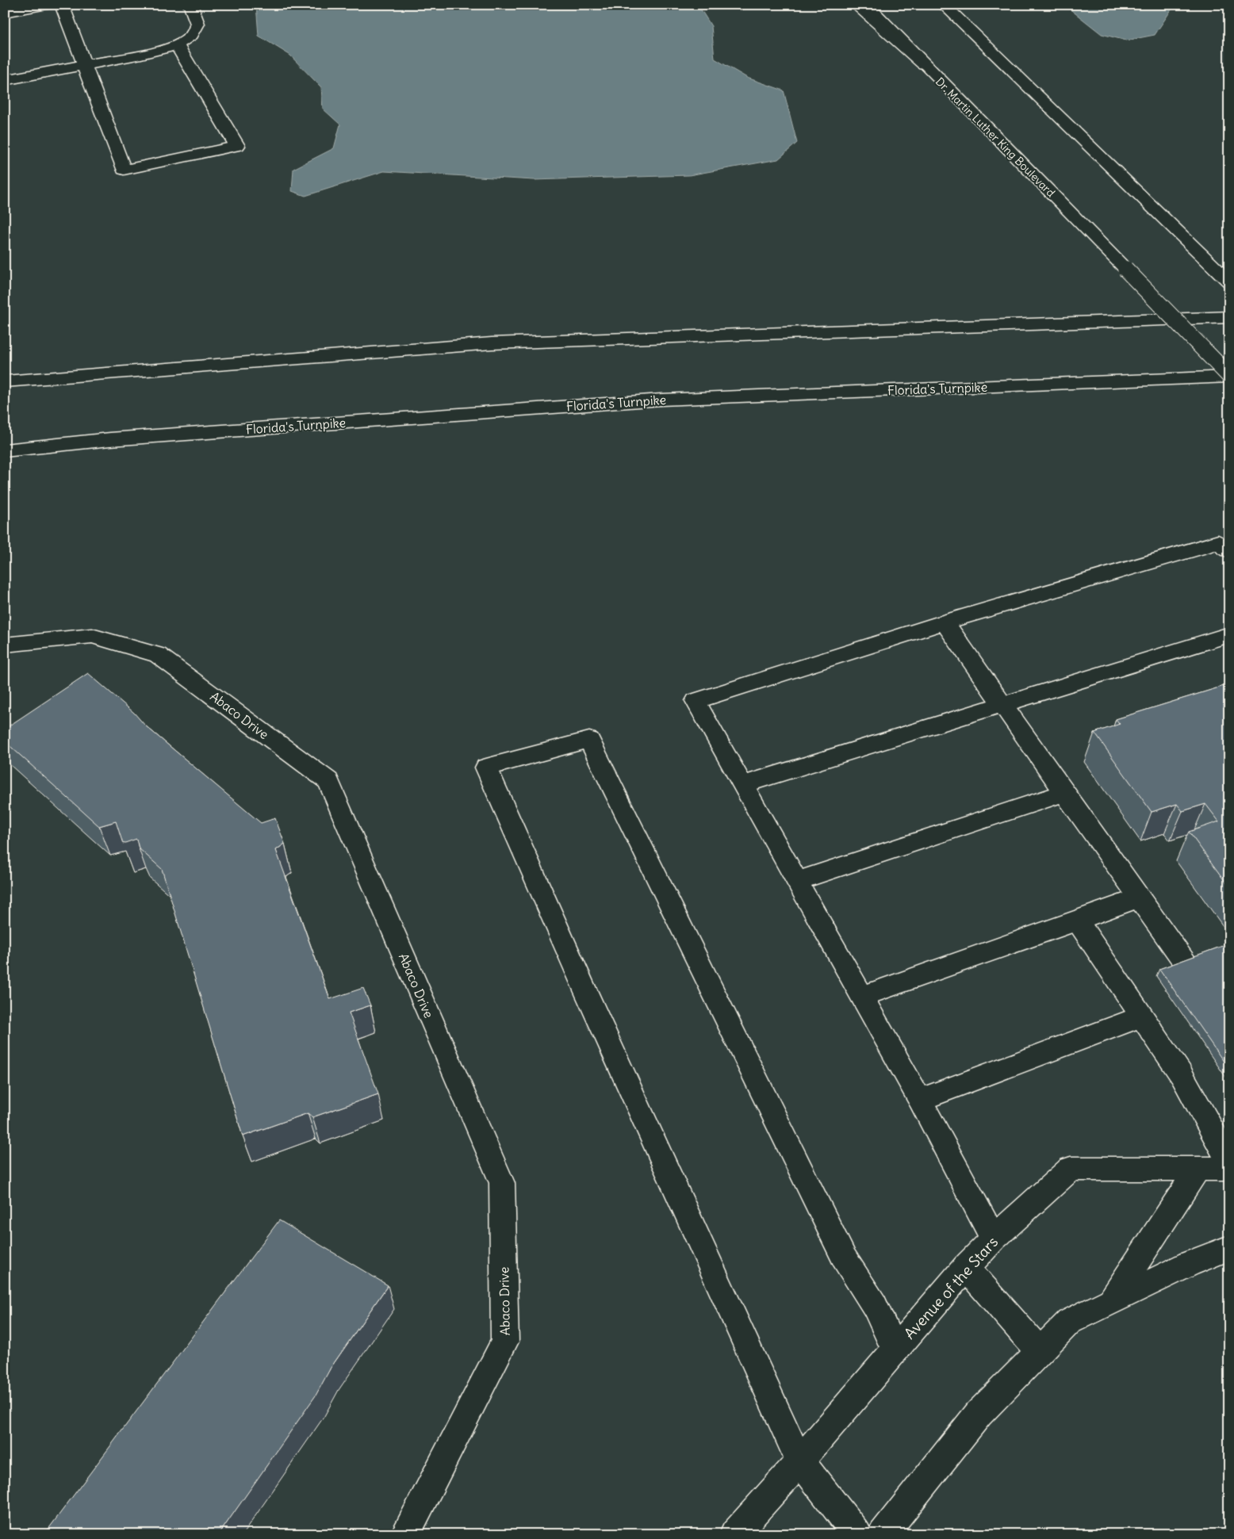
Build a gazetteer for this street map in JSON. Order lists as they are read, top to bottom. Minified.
{"streets":{"main road":["Dr. Martin Luther King Boulevard","Florida's Turnpike","Abaco Drive","Avenue of the Stars"]},"crossings":[["Dr. Martin Luther King Boulevard","Florida's Turnpike"]]}
